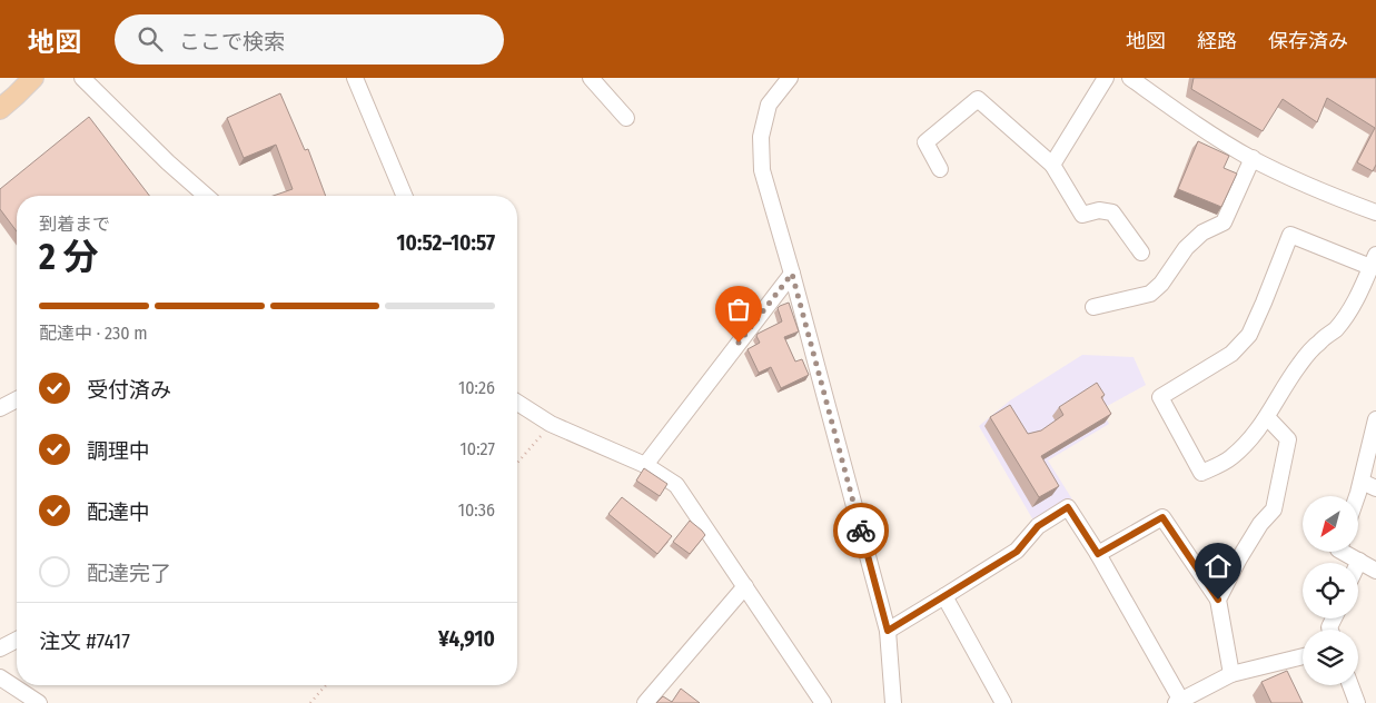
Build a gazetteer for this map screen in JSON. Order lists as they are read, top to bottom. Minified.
{"north":"bottom left","page":{"header":"地図","search":"ここで検索","nav":["地図","経路","保存済み"],"heading":["2 分","到着まで","10:52–10:57"],"panel":["注文 #7417","¥4,910"],"bar":"配達中 · 230 m","list":[["受付済み","10:26"],["調理中","10:27"],["配達中","10:36"],"配達完了"]}}
